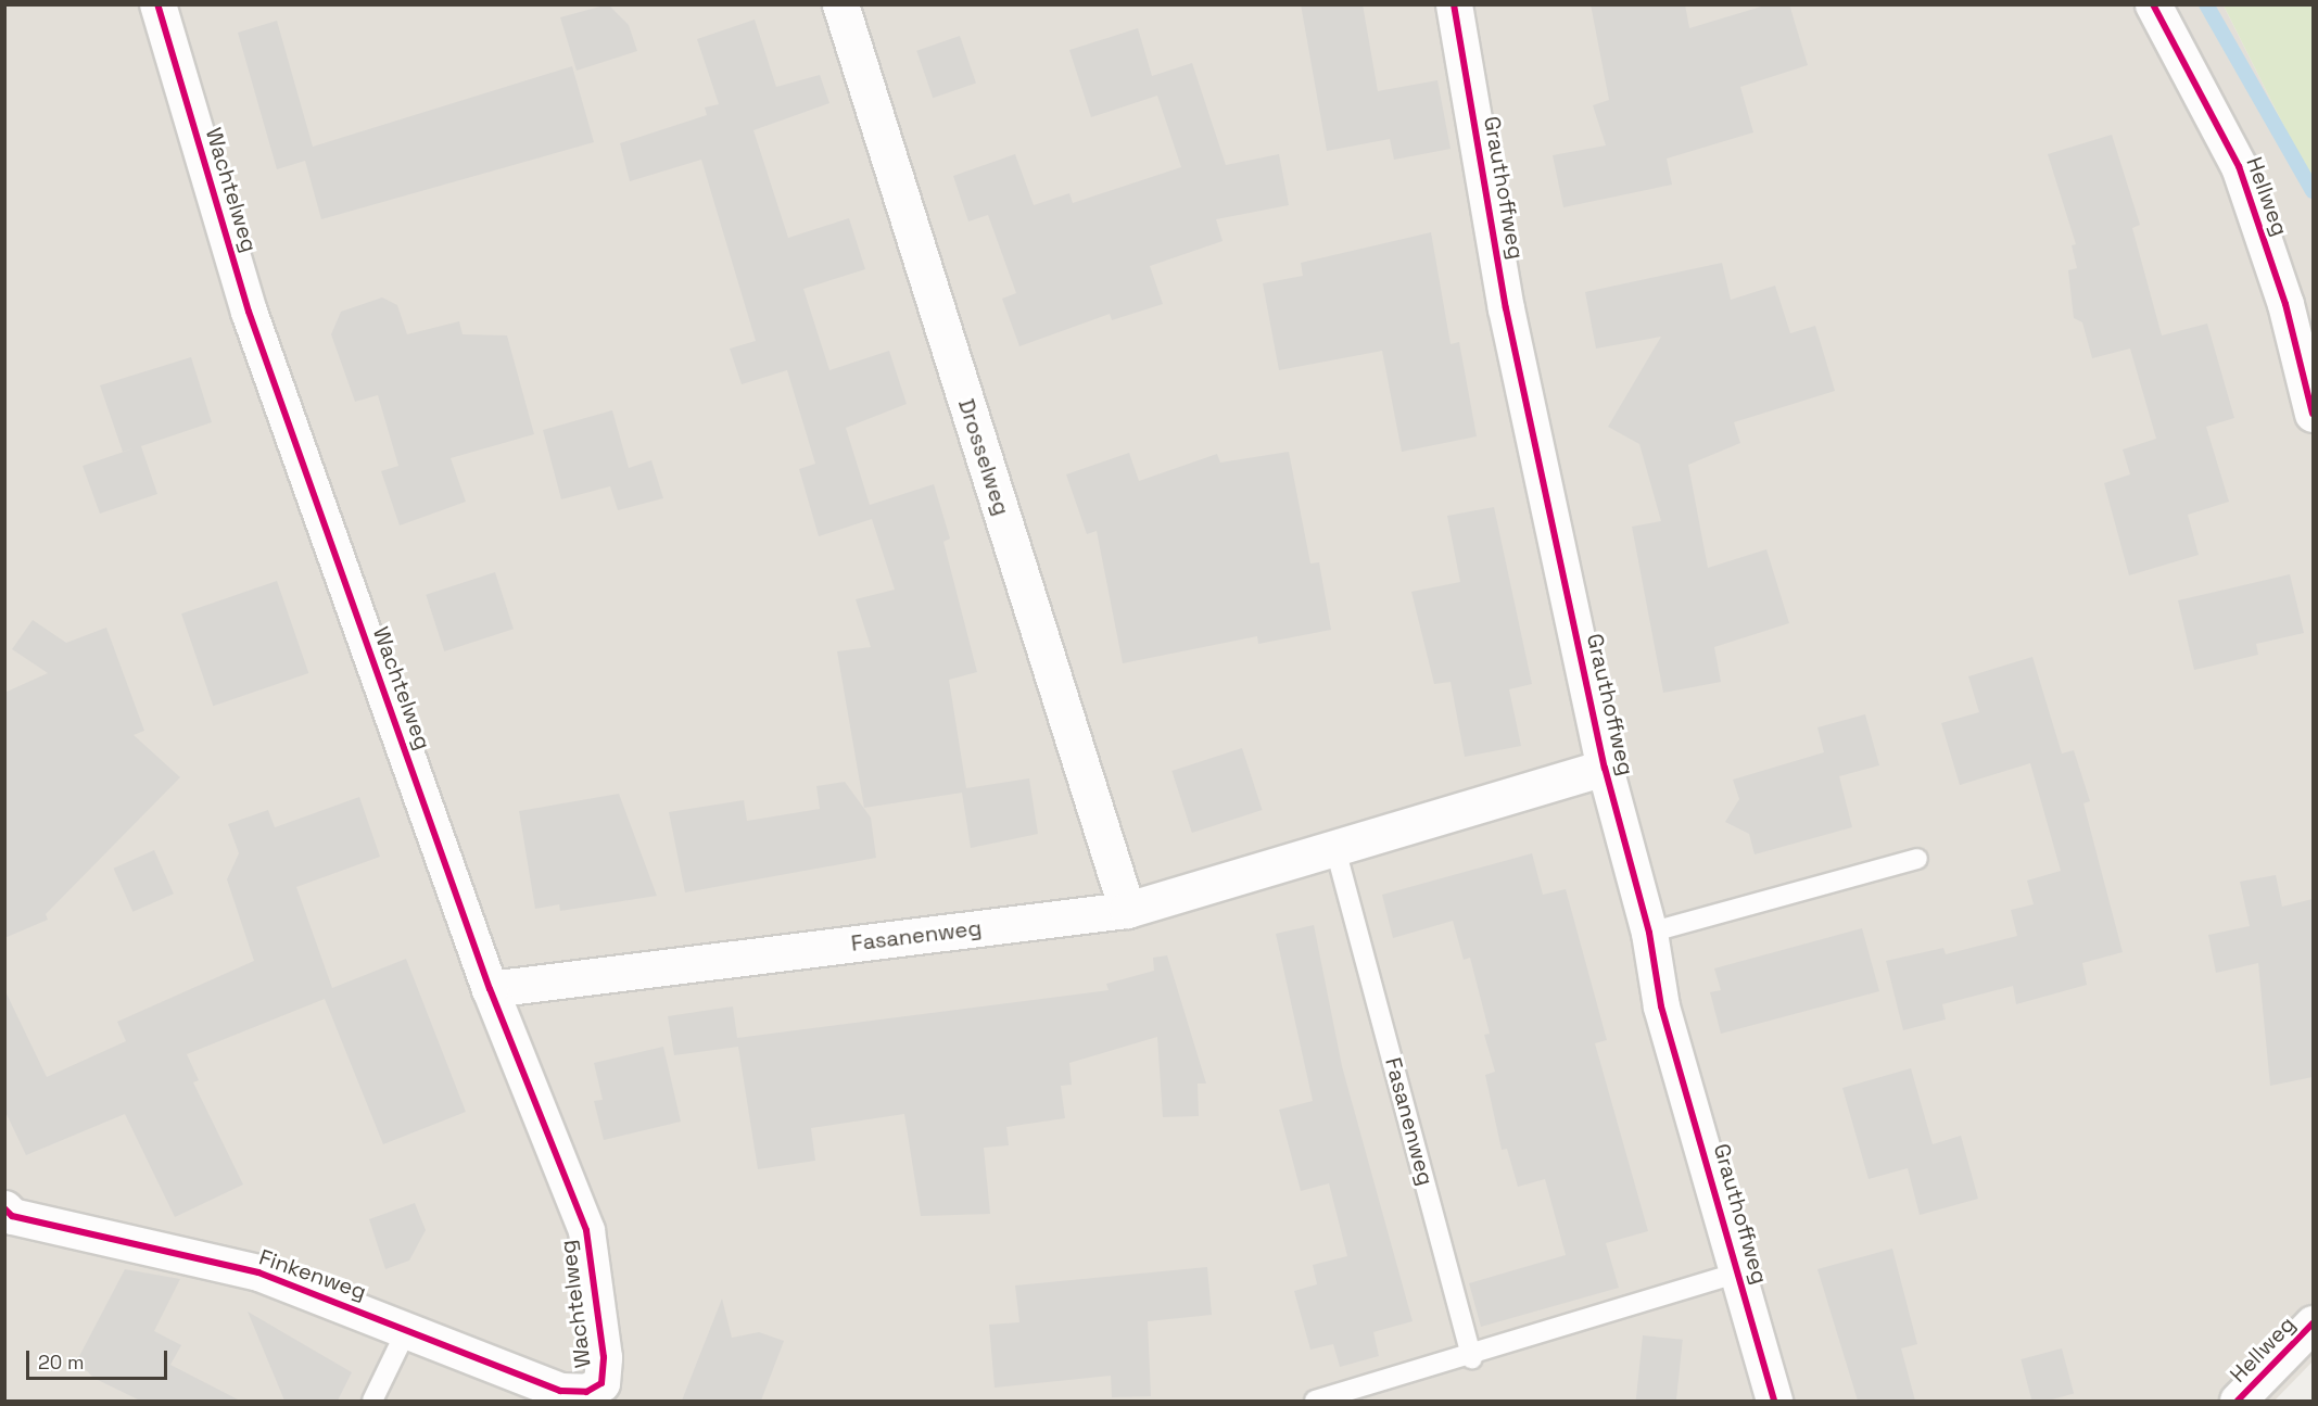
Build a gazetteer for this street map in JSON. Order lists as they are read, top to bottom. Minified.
{"streets":{"street":["Grauthoffweg","Wachtelweg","Hellweg","Drosselweg","Fasanenweg","Finkenweg"]},"crossings":[["Grauthoffweg","Fasanenweg"],["Wachtelweg","Fasanenweg"],["Wachtelweg","Finkenweg"],["Drosselweg","Fasanenweg"]],"scale_bar":"20 m"}
